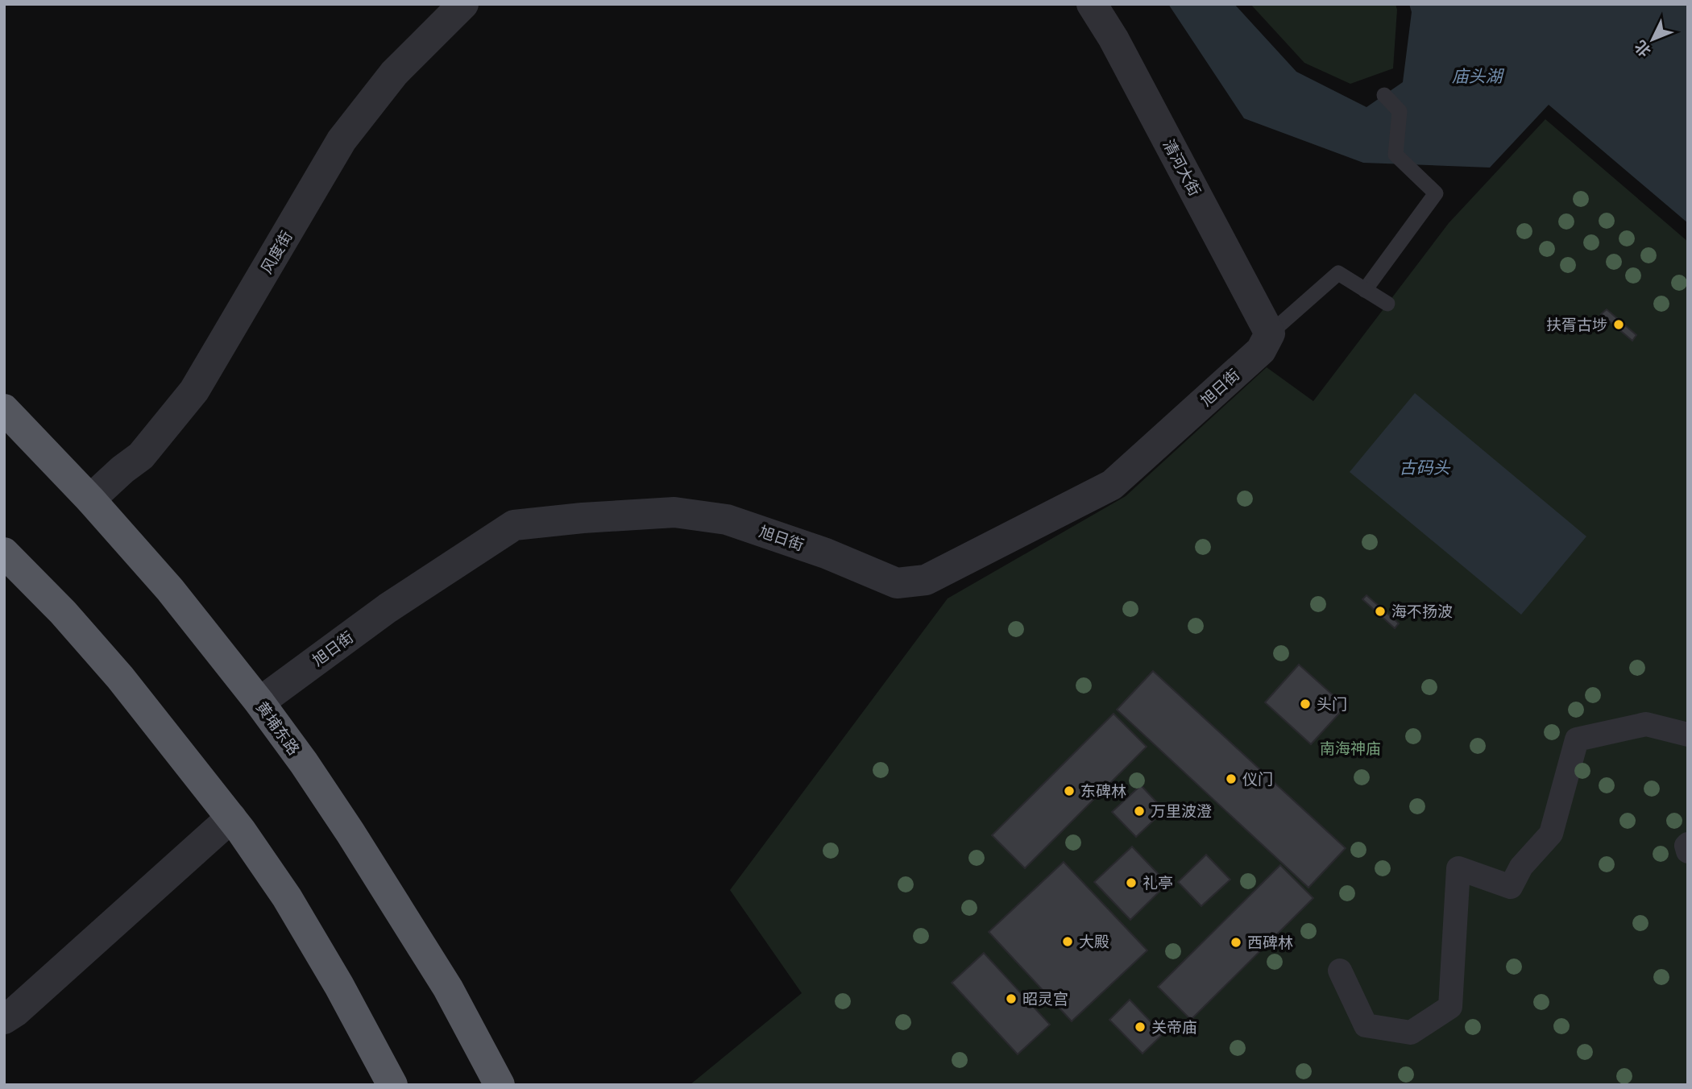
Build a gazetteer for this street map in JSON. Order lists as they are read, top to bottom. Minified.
{"streets":{"highway":["黄埔东路"],"street":["清河大街","风度街","旭日街"]},"crossings":[["清河大街","旭日街"],["风度街","黄埔东路"],["旭日街","黄埔东路"]],"water":["庙头湖","古码头"],"parks":["南海神庙"],"places":["扶胥古埗","海不扬波","头门","仪门","东碑林","万里波澄","礼亭","大殿","西碑林","昭灵宫","关帝庙"],"north":"bottom left"}
